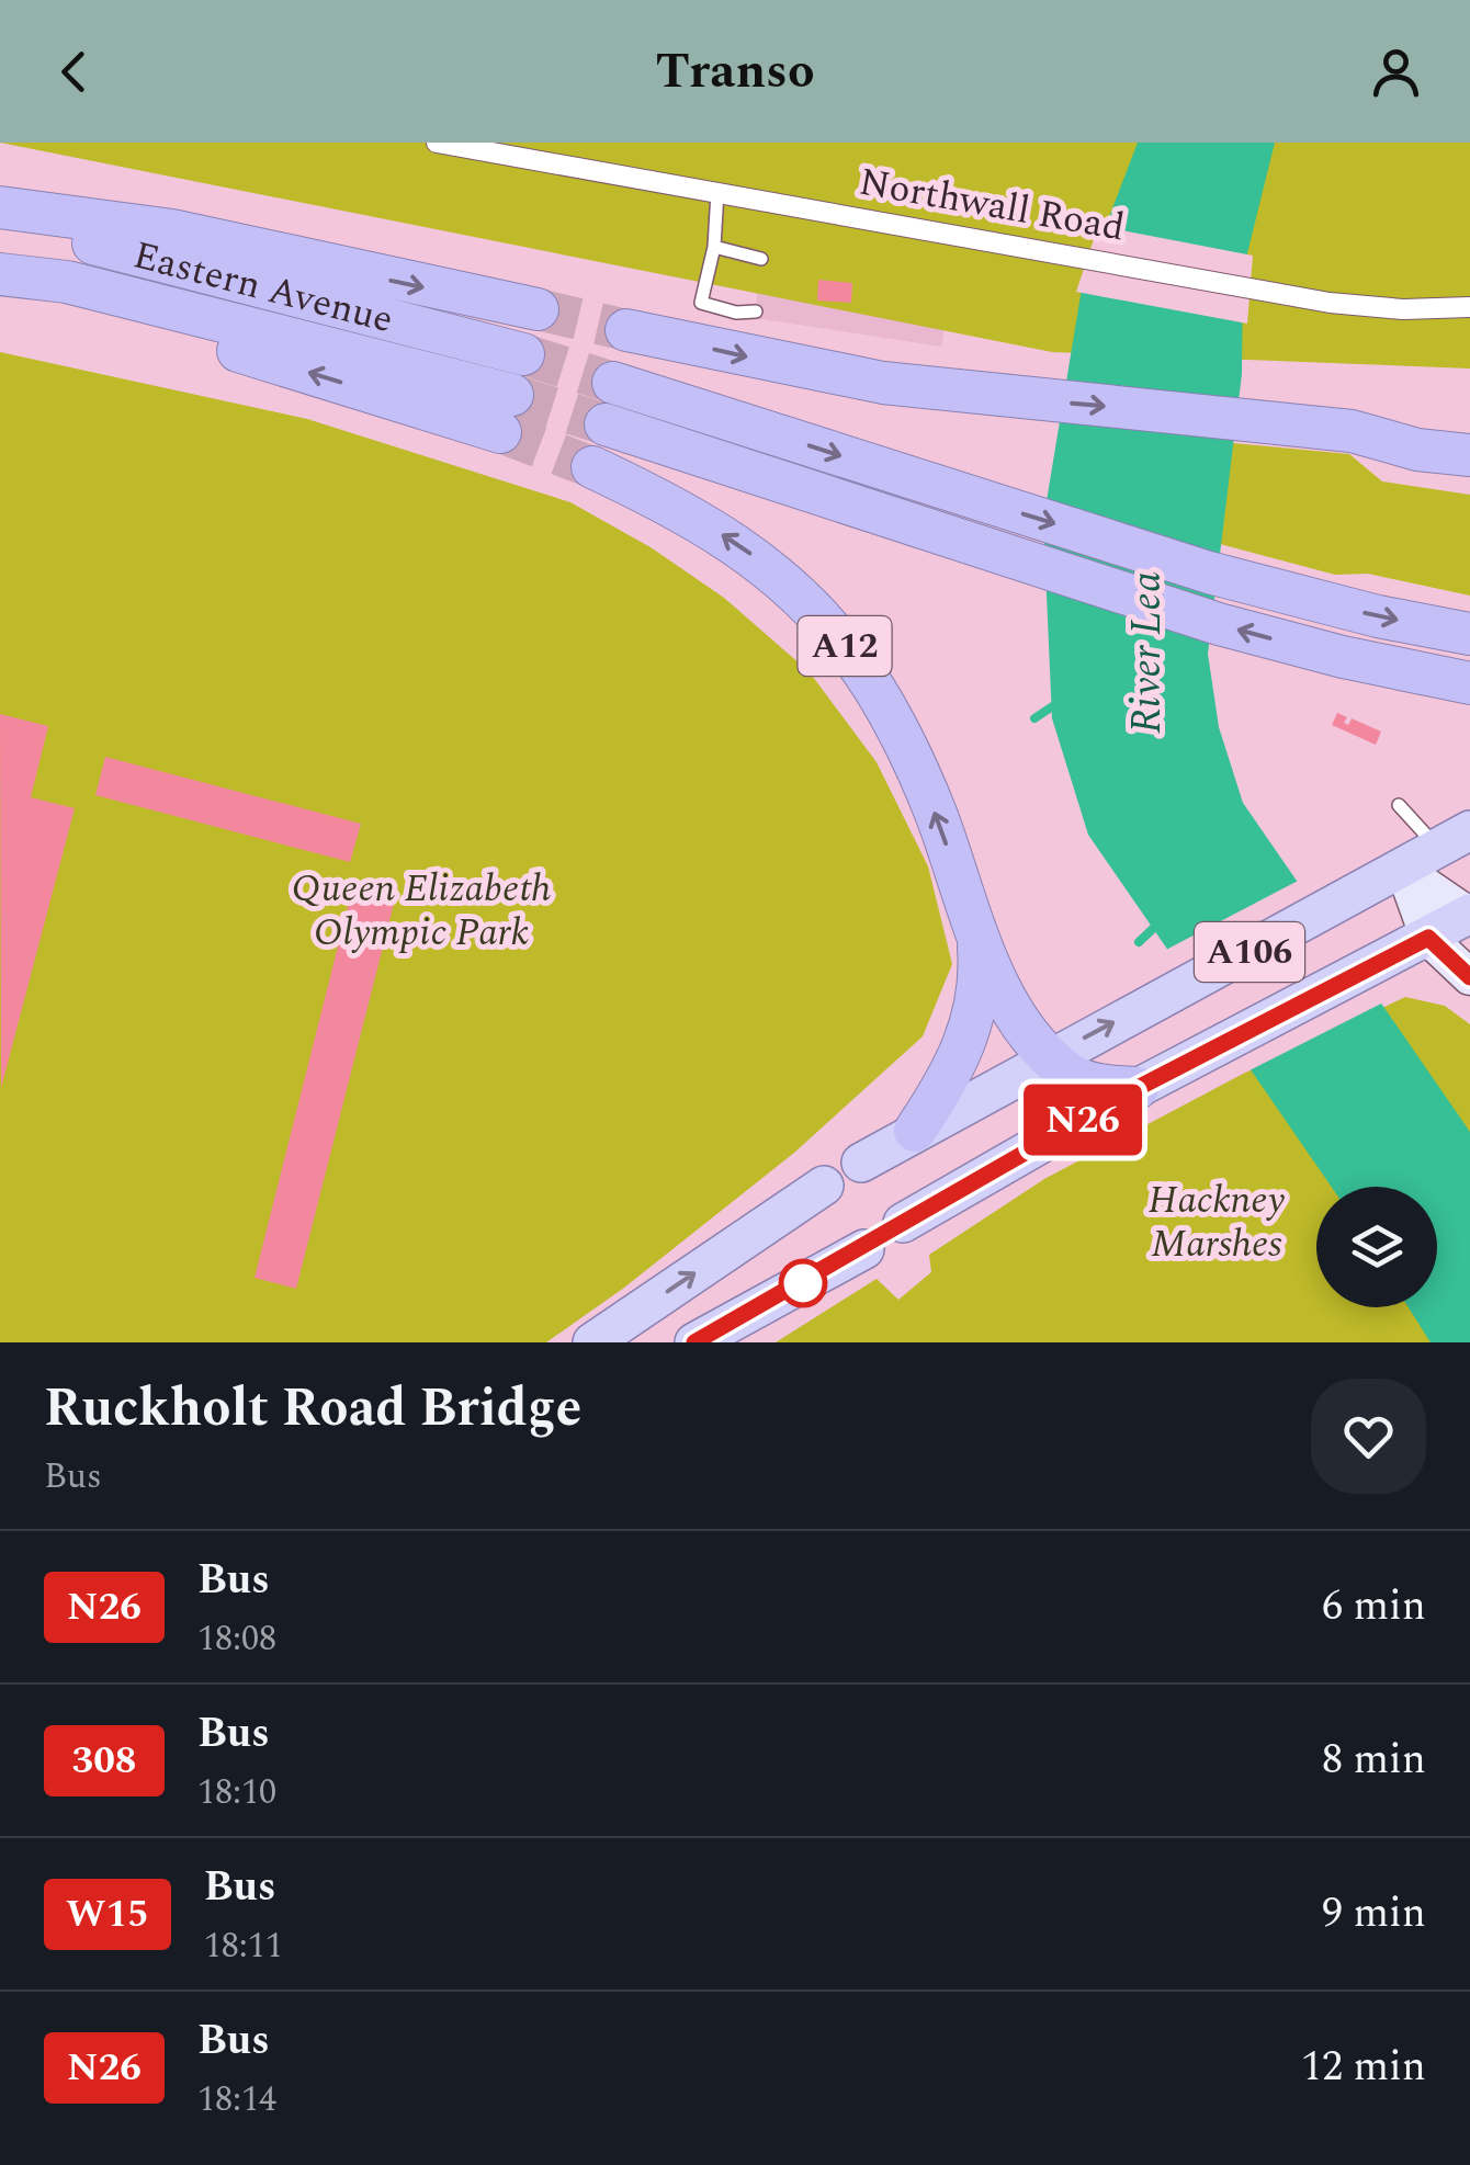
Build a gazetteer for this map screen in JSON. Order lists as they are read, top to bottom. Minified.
{"streets":{"highway":["Eastern Avenue","A12"],"main road":["A106"],"street":["Northwall Road"]},"crossings":[["A12","A106"]],"water":["River Lea"],"parks":["Queen Elizabeth Olympic Park","Hackney Marshes"],"lines":["bus line N26"],"page":{"header":"Transo","on_map":"N26","heading":["Ruckholt Road Bridge","Bus"],"list":[{"mark":"N26","name":"Bus","note":"18:08","value":"6 min"},{"mark":"308","name":"Bus","note":"18:10","value":"8 min"},{"mark":"W15","name":"Bus","note":"18:11","value":"9 min"},{"mark":"N26","name":"Bus","note":"18:14","value":"12 min"}]}}
